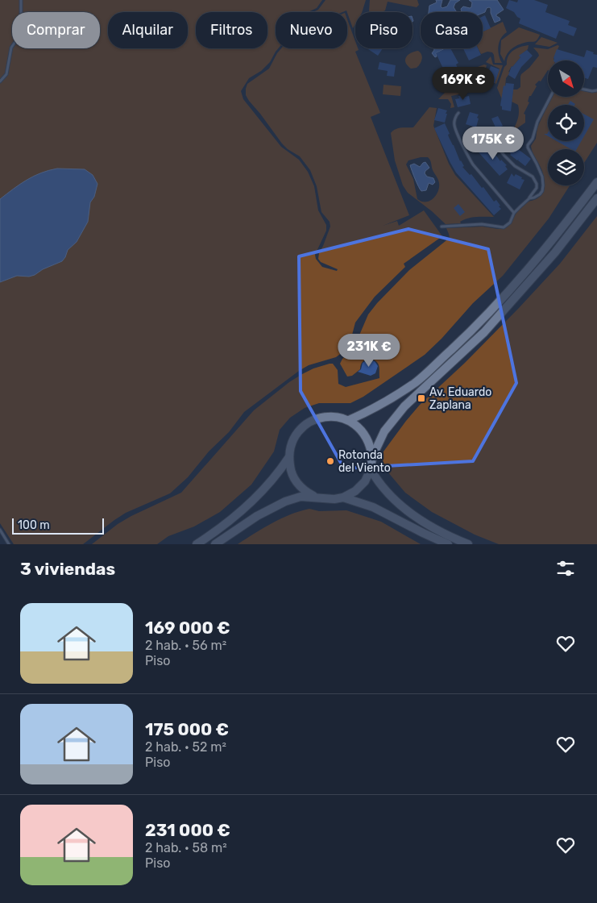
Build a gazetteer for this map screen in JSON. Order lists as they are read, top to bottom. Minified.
{"places":{"transit":["Av. Eduardo Zaplana"],"other":["Rotonda del Viento"]},"scale_bar":"100 m","north":"bottom right","page":{"chip":["Comprar","Alquilar","Filtros","Nuevo","Piso","Casa"],"price":["169K €","175K €","231K €"],"scale":"100 m","heading":"3 viviendas","list":[{"name":"169 000 €","note":"2 hab. · 56 m² · Piso"},{"name":"175 000 €","note":"2 hab. · 52 m² · Piso"},{"name":"231 000 €","note":"2 hab. · 58 m² · Piso"}]}}
